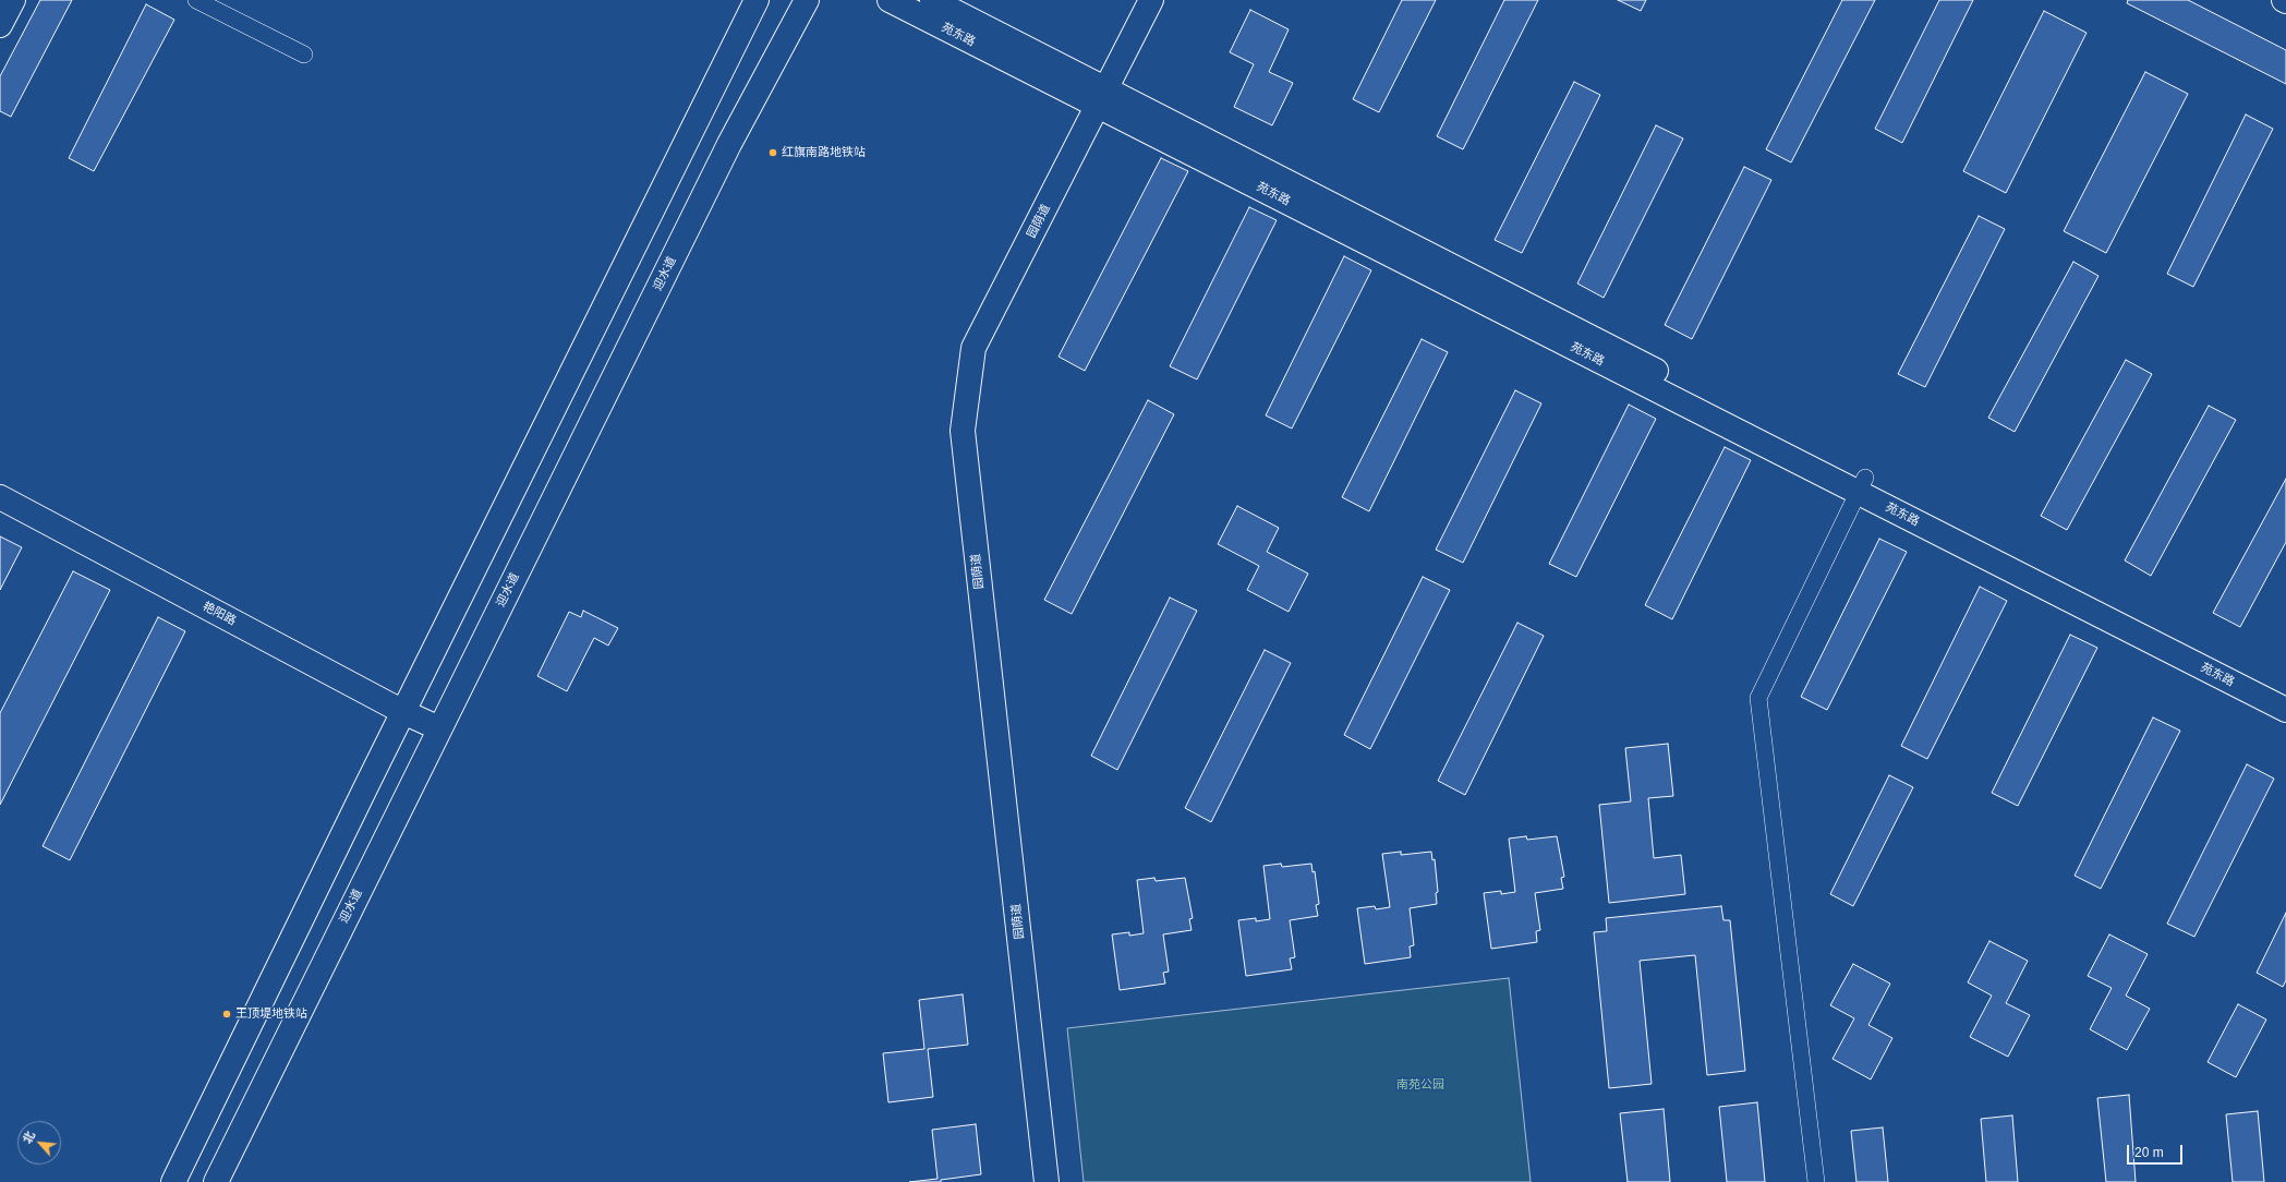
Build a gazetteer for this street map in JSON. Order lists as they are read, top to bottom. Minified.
{"streets":{"street":["苑东路","园荫道","迎水道","艳阳路"]},"crossings":[["苑东路","园荫道"],["迎水道","艳阳路"]],"parks":["南苑公园"],"places":["红旗南路地铁站","王顶堤地铁站"],"scale_bar":"20 m","north":"top left"}
